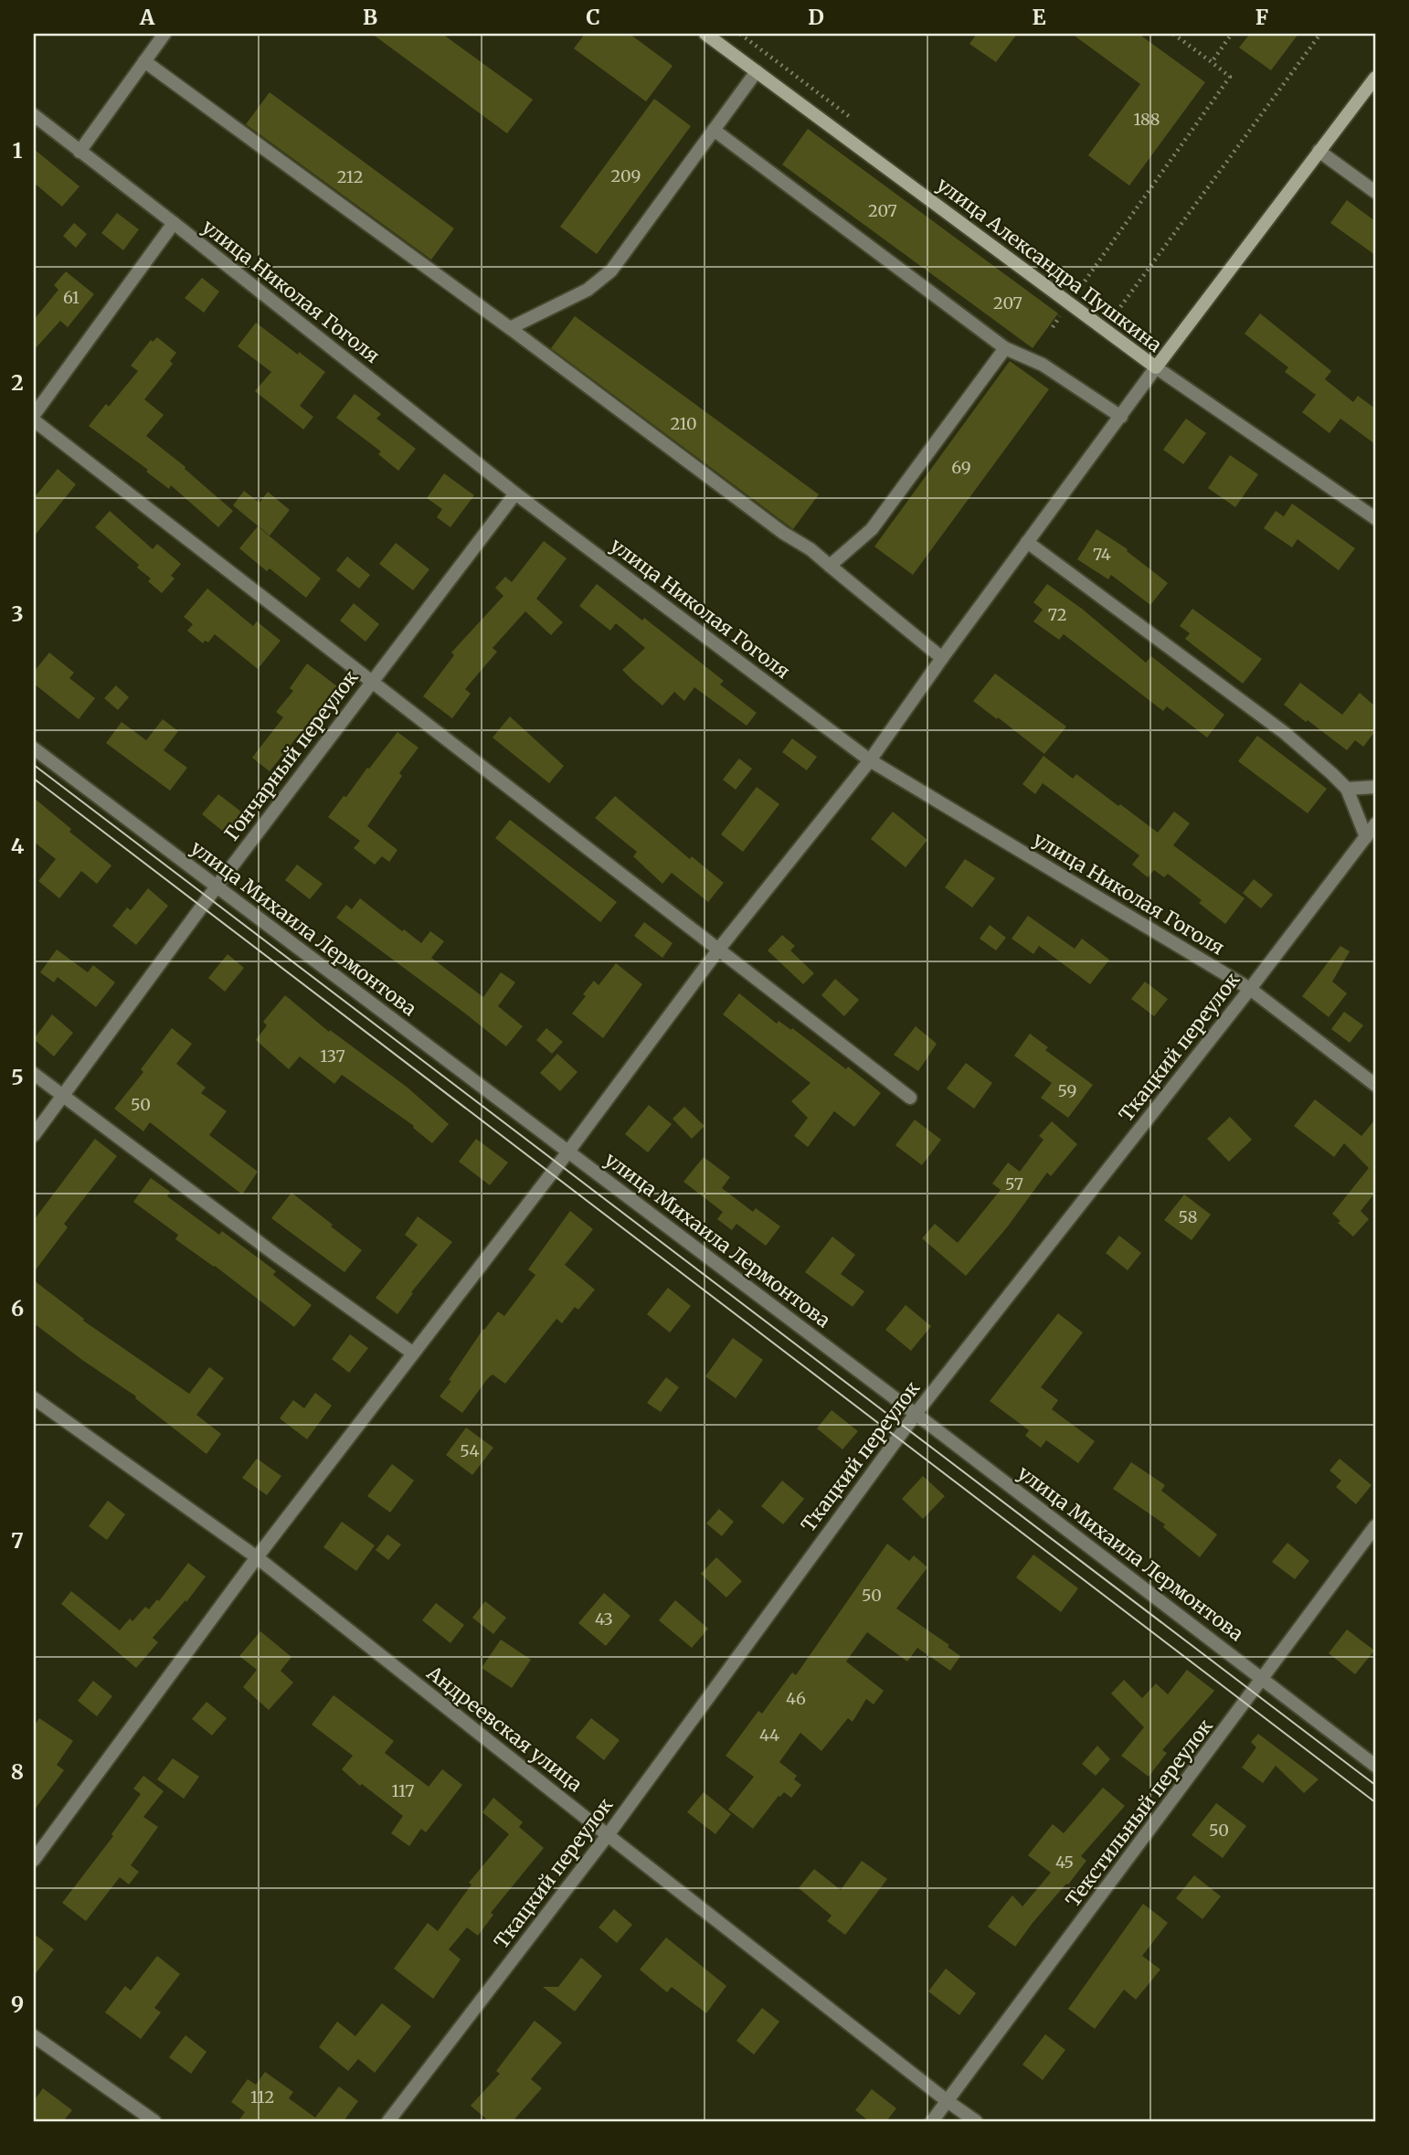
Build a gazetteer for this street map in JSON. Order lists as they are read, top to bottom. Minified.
{"streets":{"main road":["улица Александра Пушкина"],"street":["улица Николая Гоголя","Гончарный переулок","улица Михаила Лермонтова","Ткацкий переулок","Андреевская улица","Текстильный переулок"]},"crossings":[["улица Николая Гоголя","Гончарный переулок"],["улица Николая Гоголя","Ткацкий переулок"],["Гончарный переулок","улица Михаила Лермонтова"],["улица Михаила Лермонтова","Ткацкий переулок"],["улица Михаила Лермонтова","Текстильный переулок"],["Ткацкий переулок","Андреевская улица"],["Андреевская улица","Текстильный переулок"]],"house_numbers":["188","209","212","207","61","207","210","69","74","72","137","59","50","57","58","54","50","43","46","44","117","50","45","112"],"grid":{"columns":["A","B","C","D","E","F"],"rows":["1","2","3","4","5","6","7","8","9"]}}
